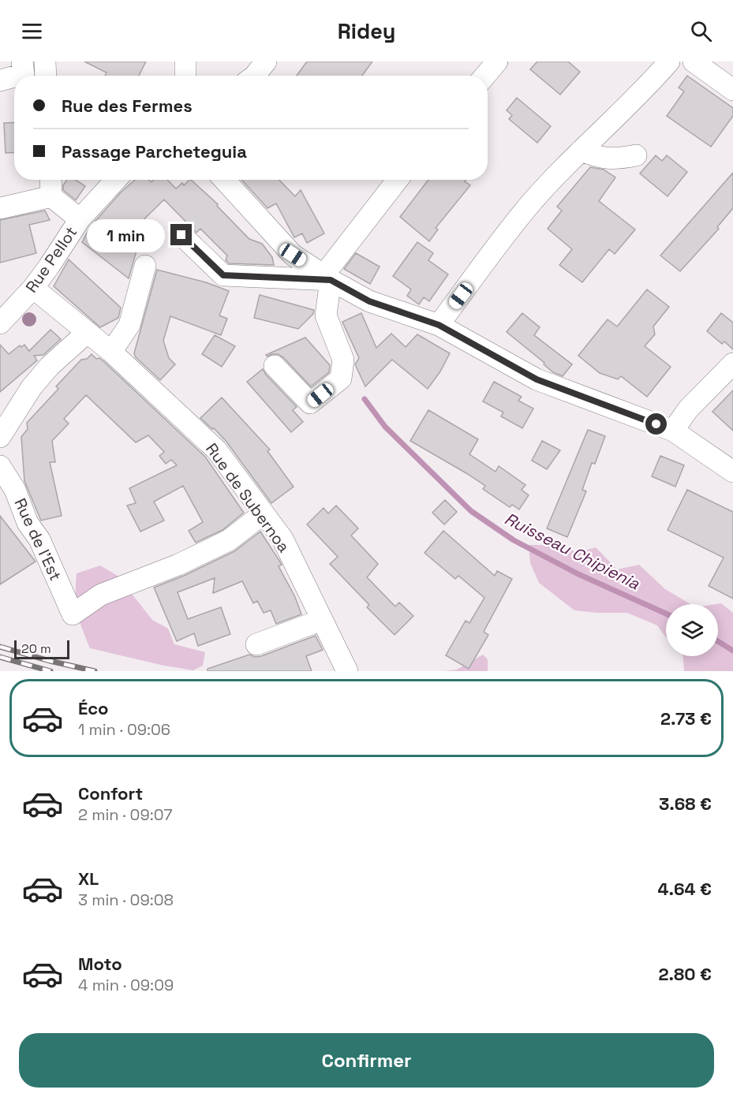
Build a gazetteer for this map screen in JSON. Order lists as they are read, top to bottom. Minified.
{"streets":{"street":["Rue Pellot","Rue de Subernoa","Rue de l'Est"]},"crossings":[["Rue Pellot","Rue de Subernoa"],["Rue de Subernoa","Rue de l'Est"]],"water":["Ruisseau Chipienia"],"scale_bar":"20 m","page":{"header":"Ridey","banner":["Rue des Fermes","Passage Parcheteguia"],"bubble":"1 min","scale":"20 m","list":[{"name":"Éco","note":"1 min · 09:06","value":"2.73 €"},{"name":"Confort","note":"2 min · 09:07","value":"3.68 €"},{"name":"XL","note":"3 min · 09:08","value":"4.64 €"},{"name":"Moto","note":"4 min · 09:09","value":"2.80 €"}],"buttons":"Confirmer"}}
